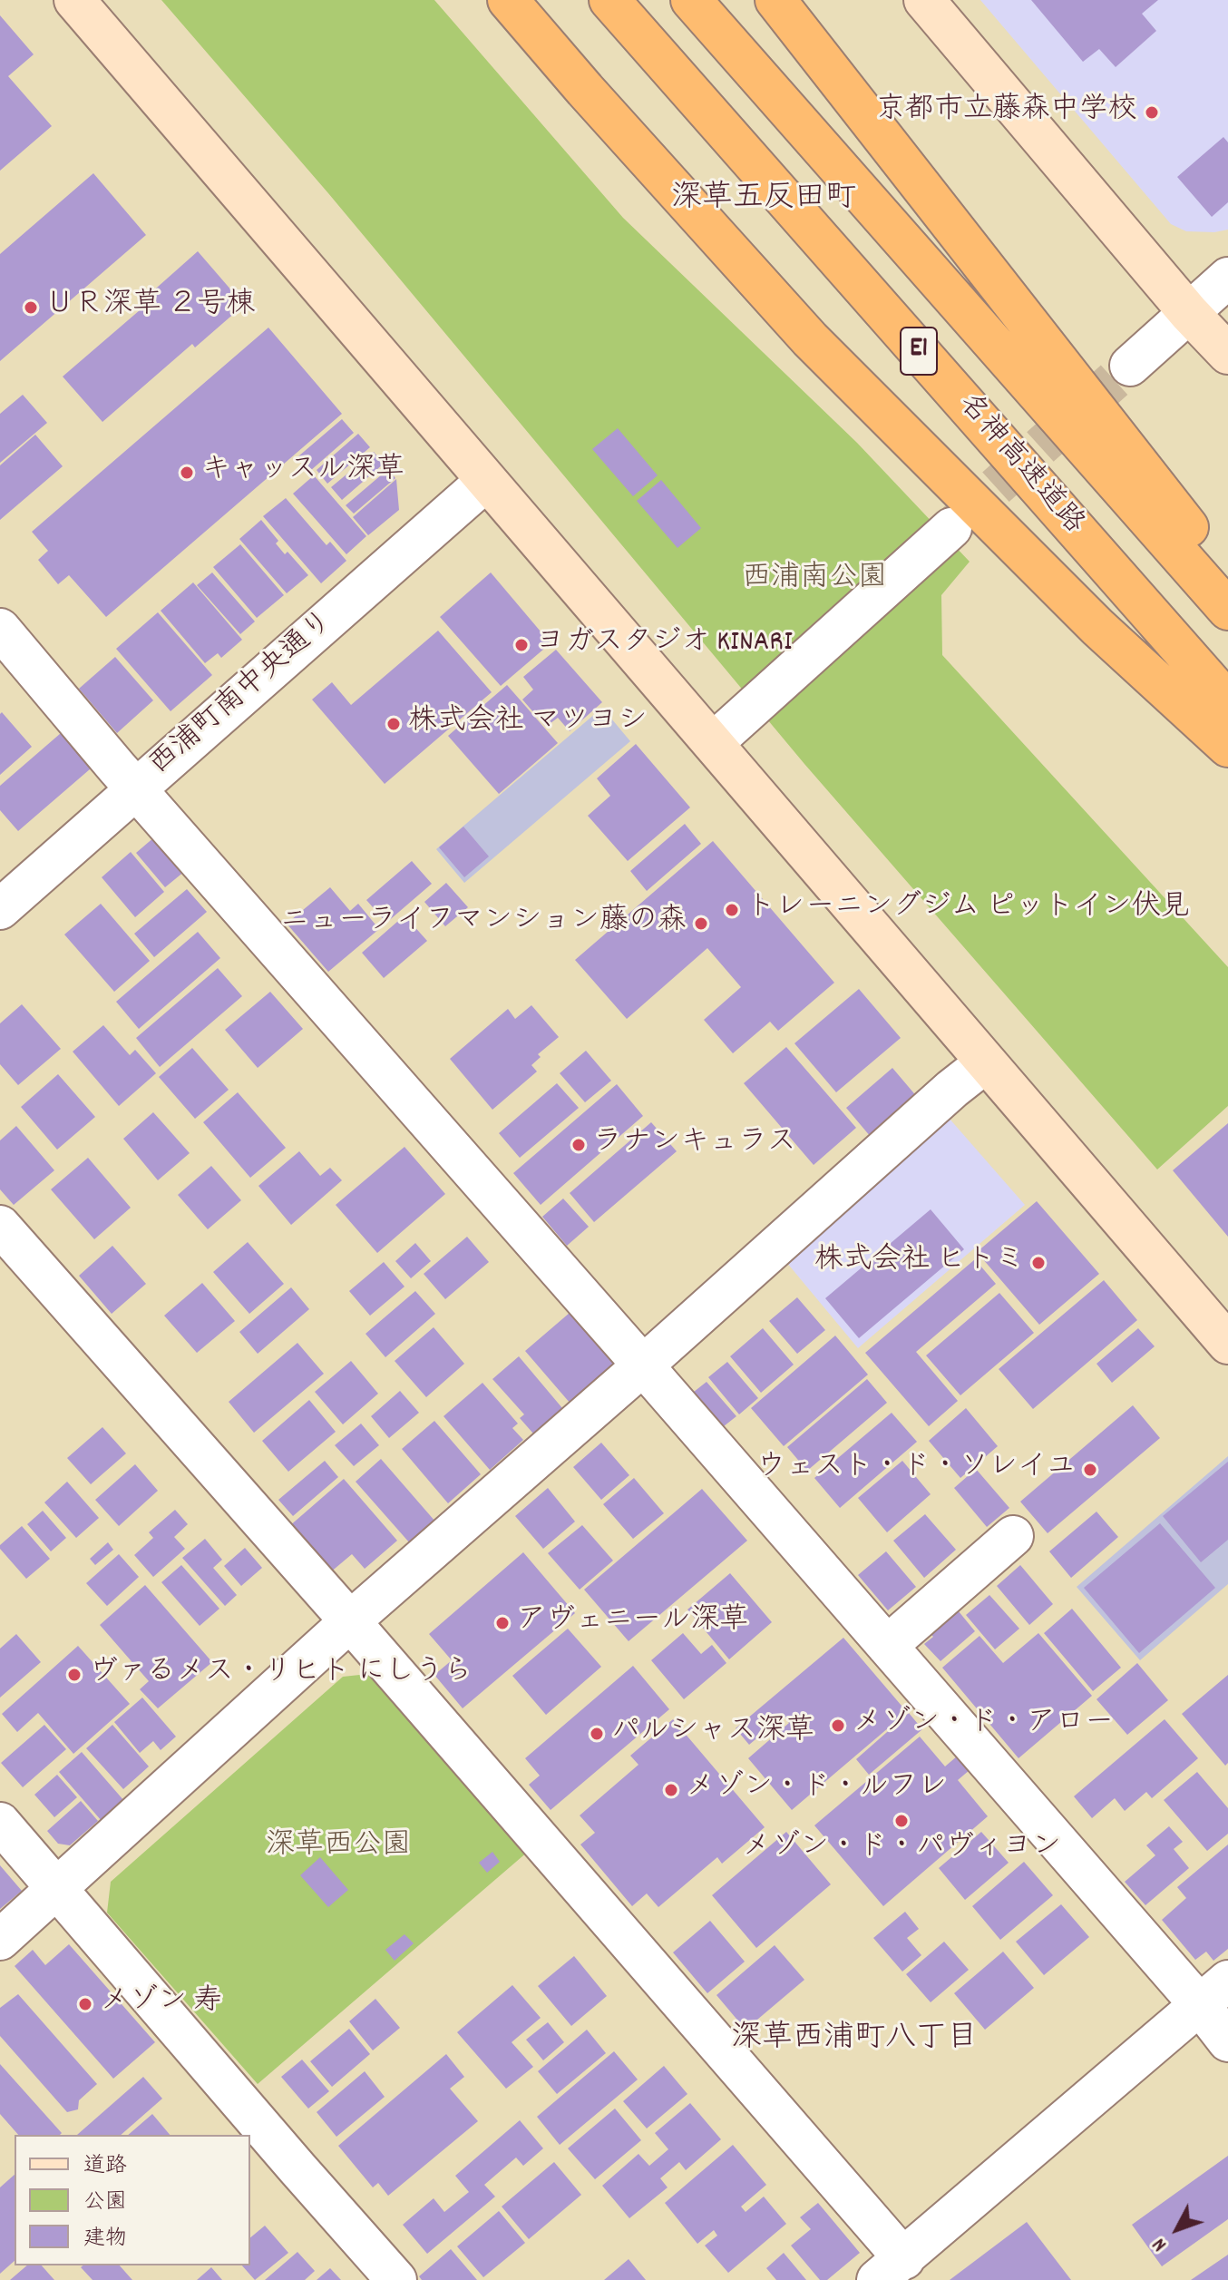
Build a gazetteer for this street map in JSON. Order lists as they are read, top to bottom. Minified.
{"streets":{"highway":["E1","名神高速道路"],"street":["西浦町南中央通り"]},"districts":["深草五反田町","深草西浦町八丁目"],"parks":["西浦南公園","深草西公園"],"places":["京都市立藤森中学校","ＵＲ深草 ２号棟","キャッスル深草","ヨガスタジオ KINARI","株式会社 マツヨシ","トレーニングジム ピットイン伏見","ニューライフマンション藤の森","ラナンキュラス","株式会社 ヒトミ","ウェスト・ド・ソレイユ","アヴェニール深草","ヴァるメス・リヒト にしうら","メゾン・ド・アロー","パルシャス深草","メゾン・ド・ルフレ","メゾン・ド・パヴィヨン","メゾン 寿"],"legend":["道路","公園","建物"],"north":"bottom left"}
